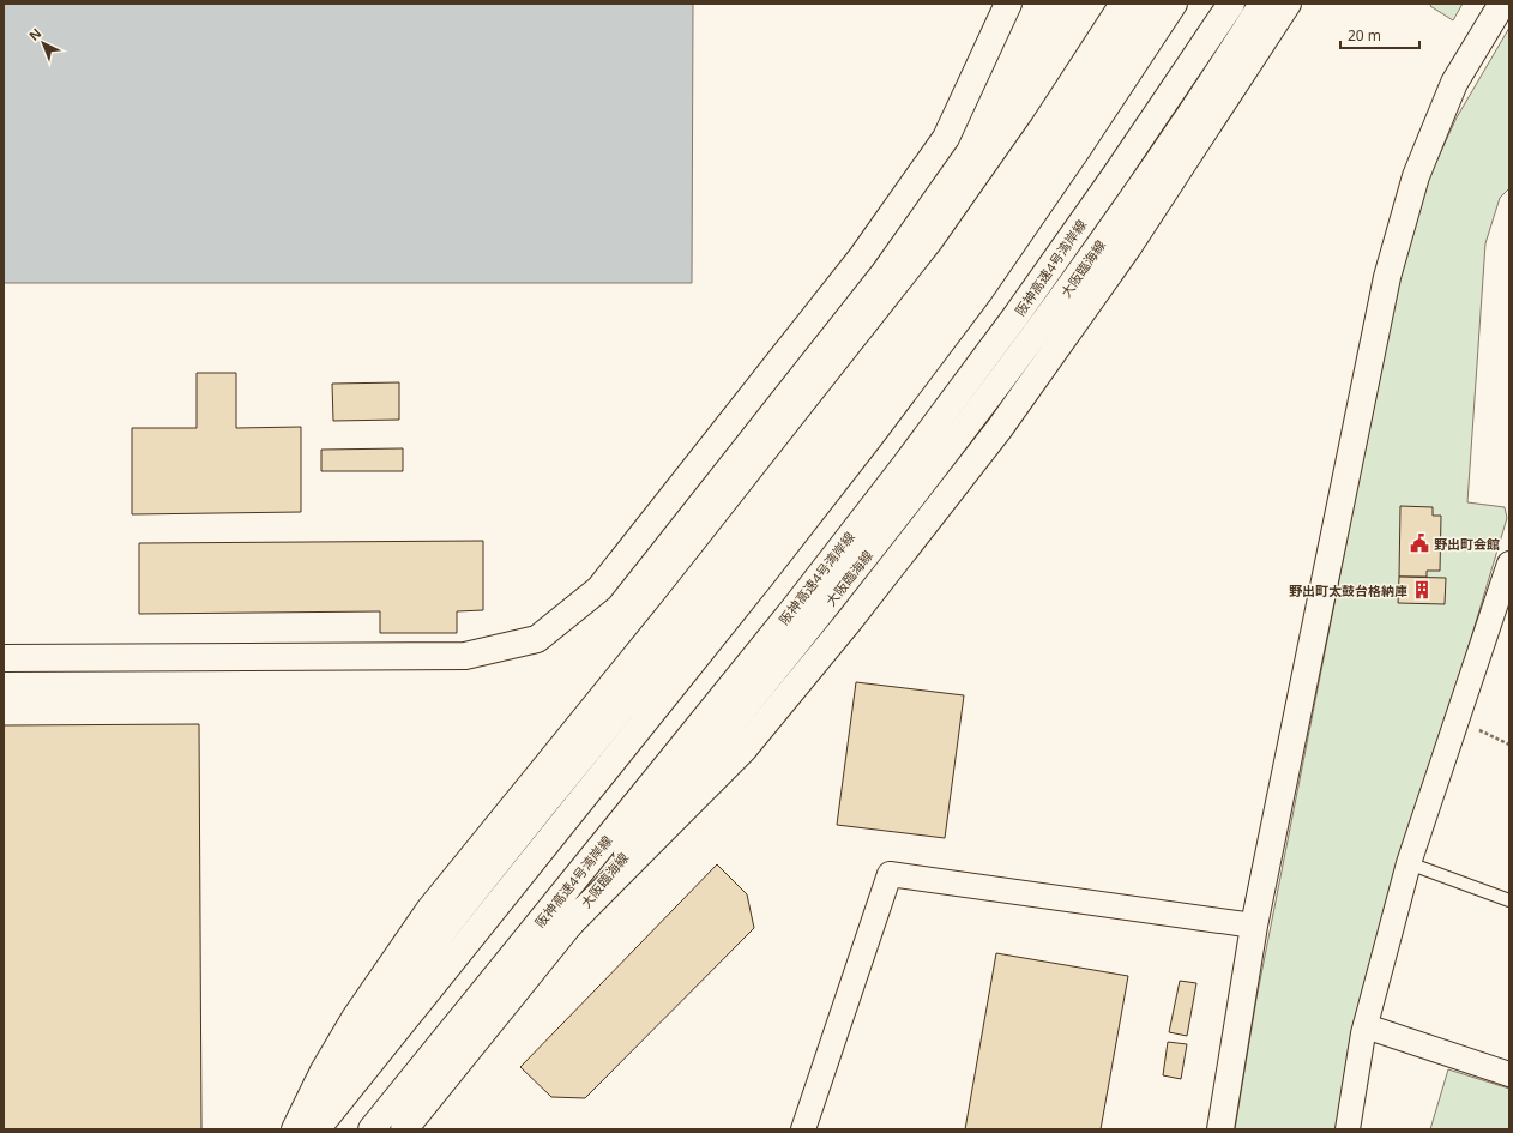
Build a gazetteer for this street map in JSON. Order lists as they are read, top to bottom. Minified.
{"streets":{"main road":["阪神高速4号湾岸線","大阪臨海線"]},"places":{"public building":["野出町会館"],"building":["野出町太鼓台格納庫"]},"scale_bar":"20 m","north":"top left"}
